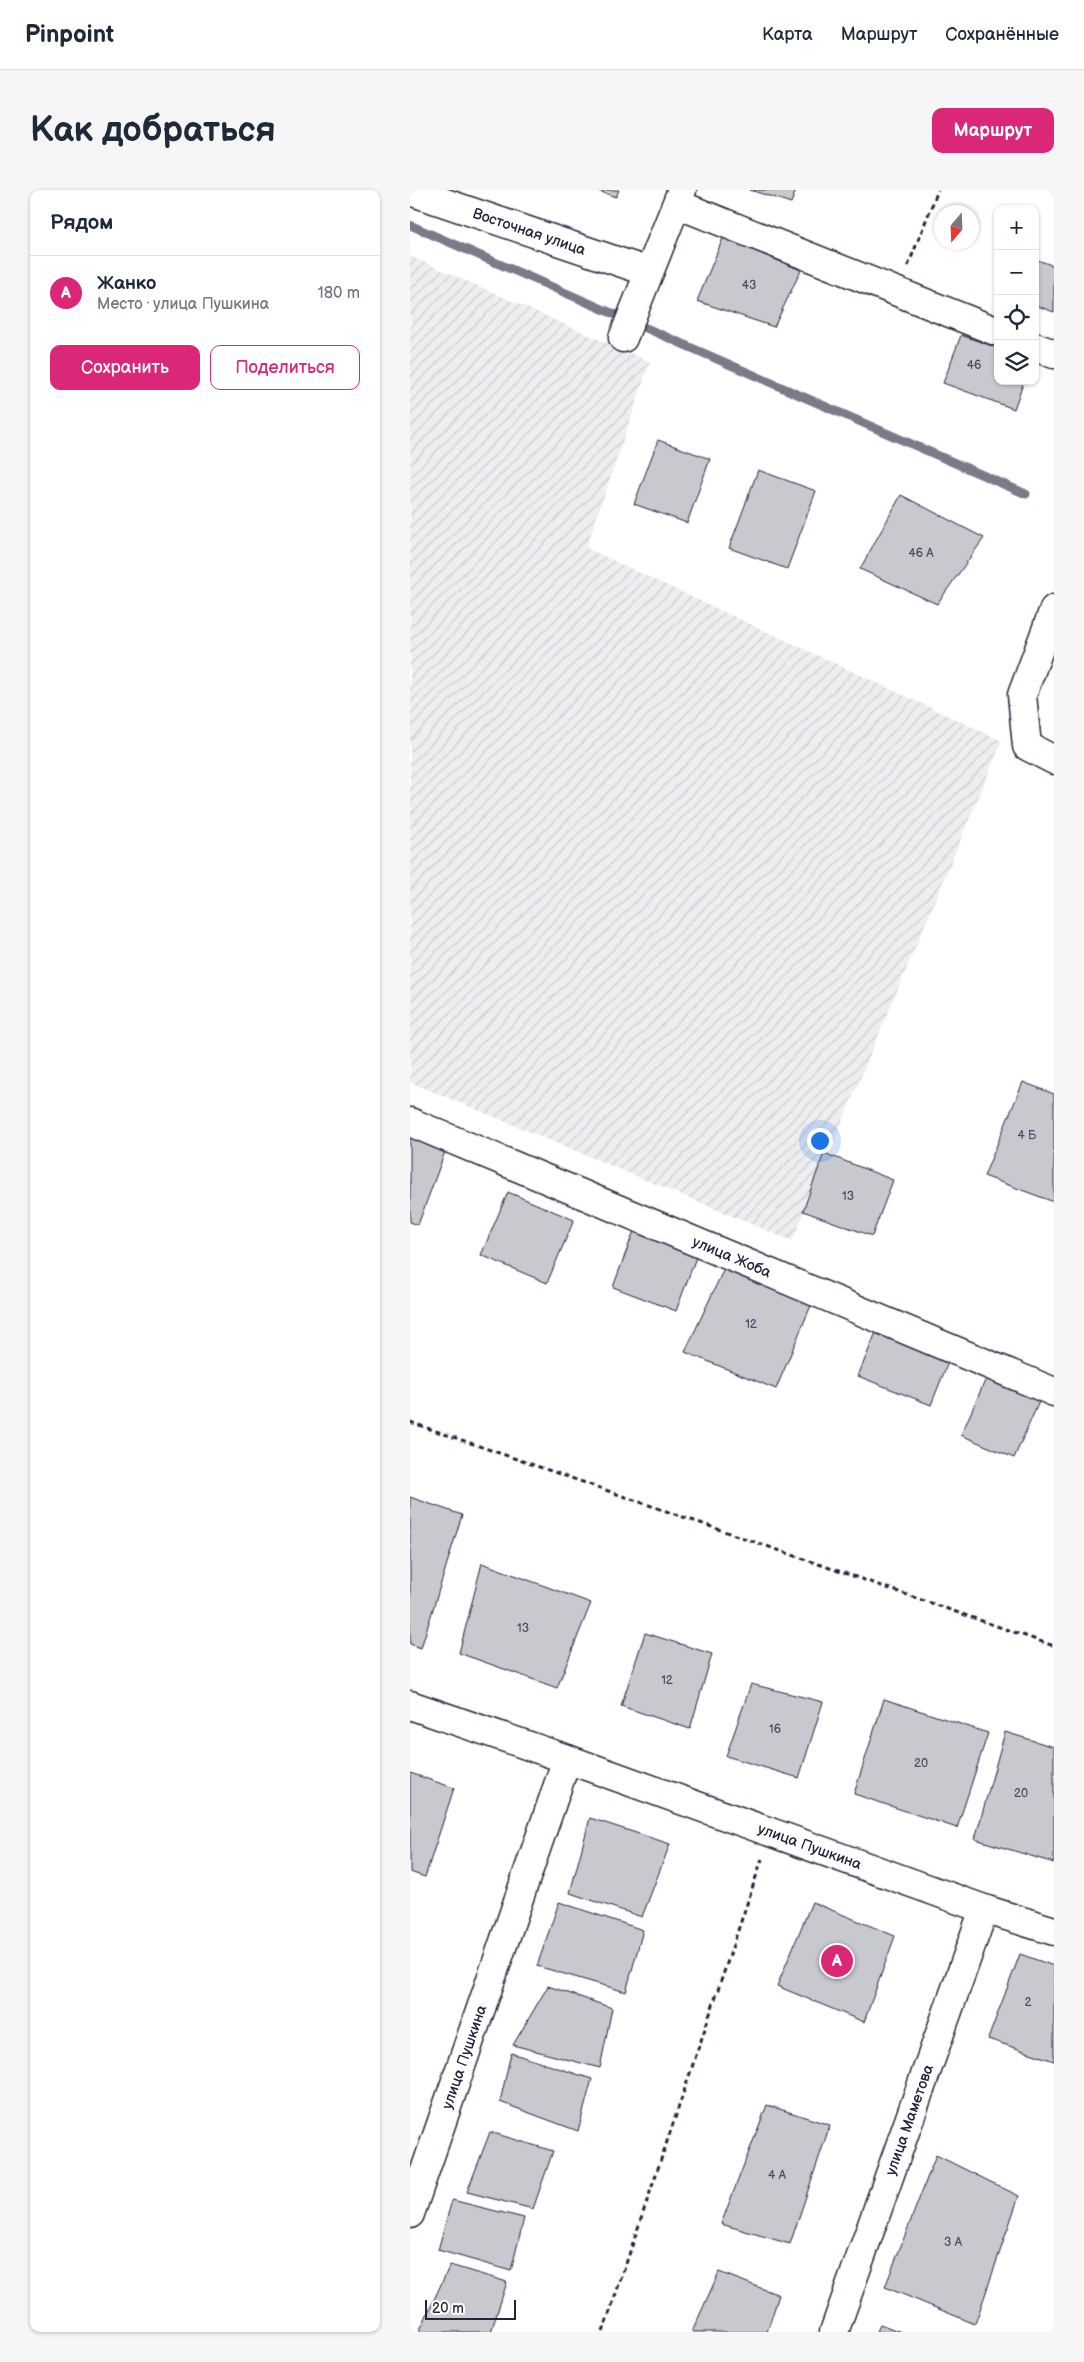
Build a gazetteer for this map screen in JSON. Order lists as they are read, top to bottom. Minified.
{"streets":{"street":["Восточная улица","улица Жоба","улица Пушкина","улица Маметова"]},"crossings":[["улица Пушкина","улица Маметова"]],"house_numbers":["43","46","46 А","4 Б","13","12","13","12","16","20","20","2","4 А","3 А"],"scale_bar":"20 m","north":"bottom","page":{"header":"Pinpoint","nav":["Карта","Маршрут","Сохранённые"],"buttons":["Маршрут",["Сохранить","Поделиться"]],"title":"Как добраться","heading":"Рядом","map_buttons":["+","−"],"list":[{"mark":"A","name":"Жанко","note":"Место · улица Пушкина","value":"180 m"}],"pins":"A","scale":"20 m"}}
